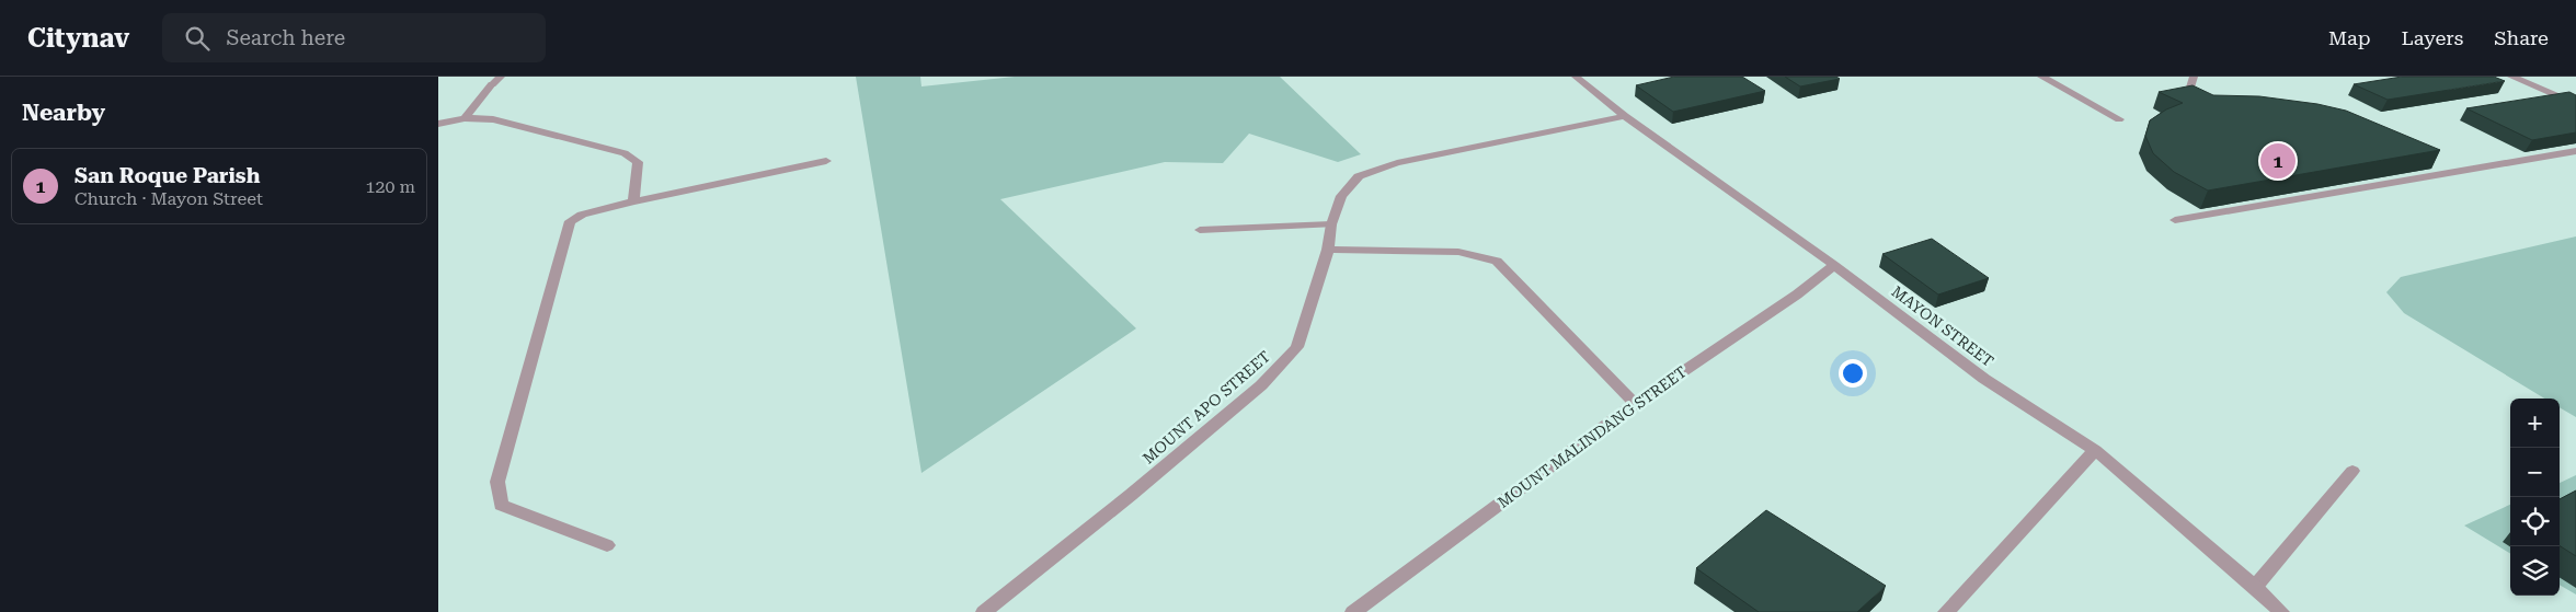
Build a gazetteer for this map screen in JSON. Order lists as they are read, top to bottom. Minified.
{"streets":{"street":["MAYON STREET","MOUNT APO STREET","MOUNT MALINDANG STREET"]},"crossings":[["MAYON STREET","MOUNT APO STREET"],["MAYON STREET","MOUNT MALINDANG STREET"]],"page":{"header":"Citynav","search":"Search here","nav":["Map","Layers","Share"],"heading":"Nearby","pins":"1","list":[{"mark":"1","name":"San Roque Parish","note":"Church · Mayon Street","value":"120 m"}],"map_buttons":["+","−"]}}
